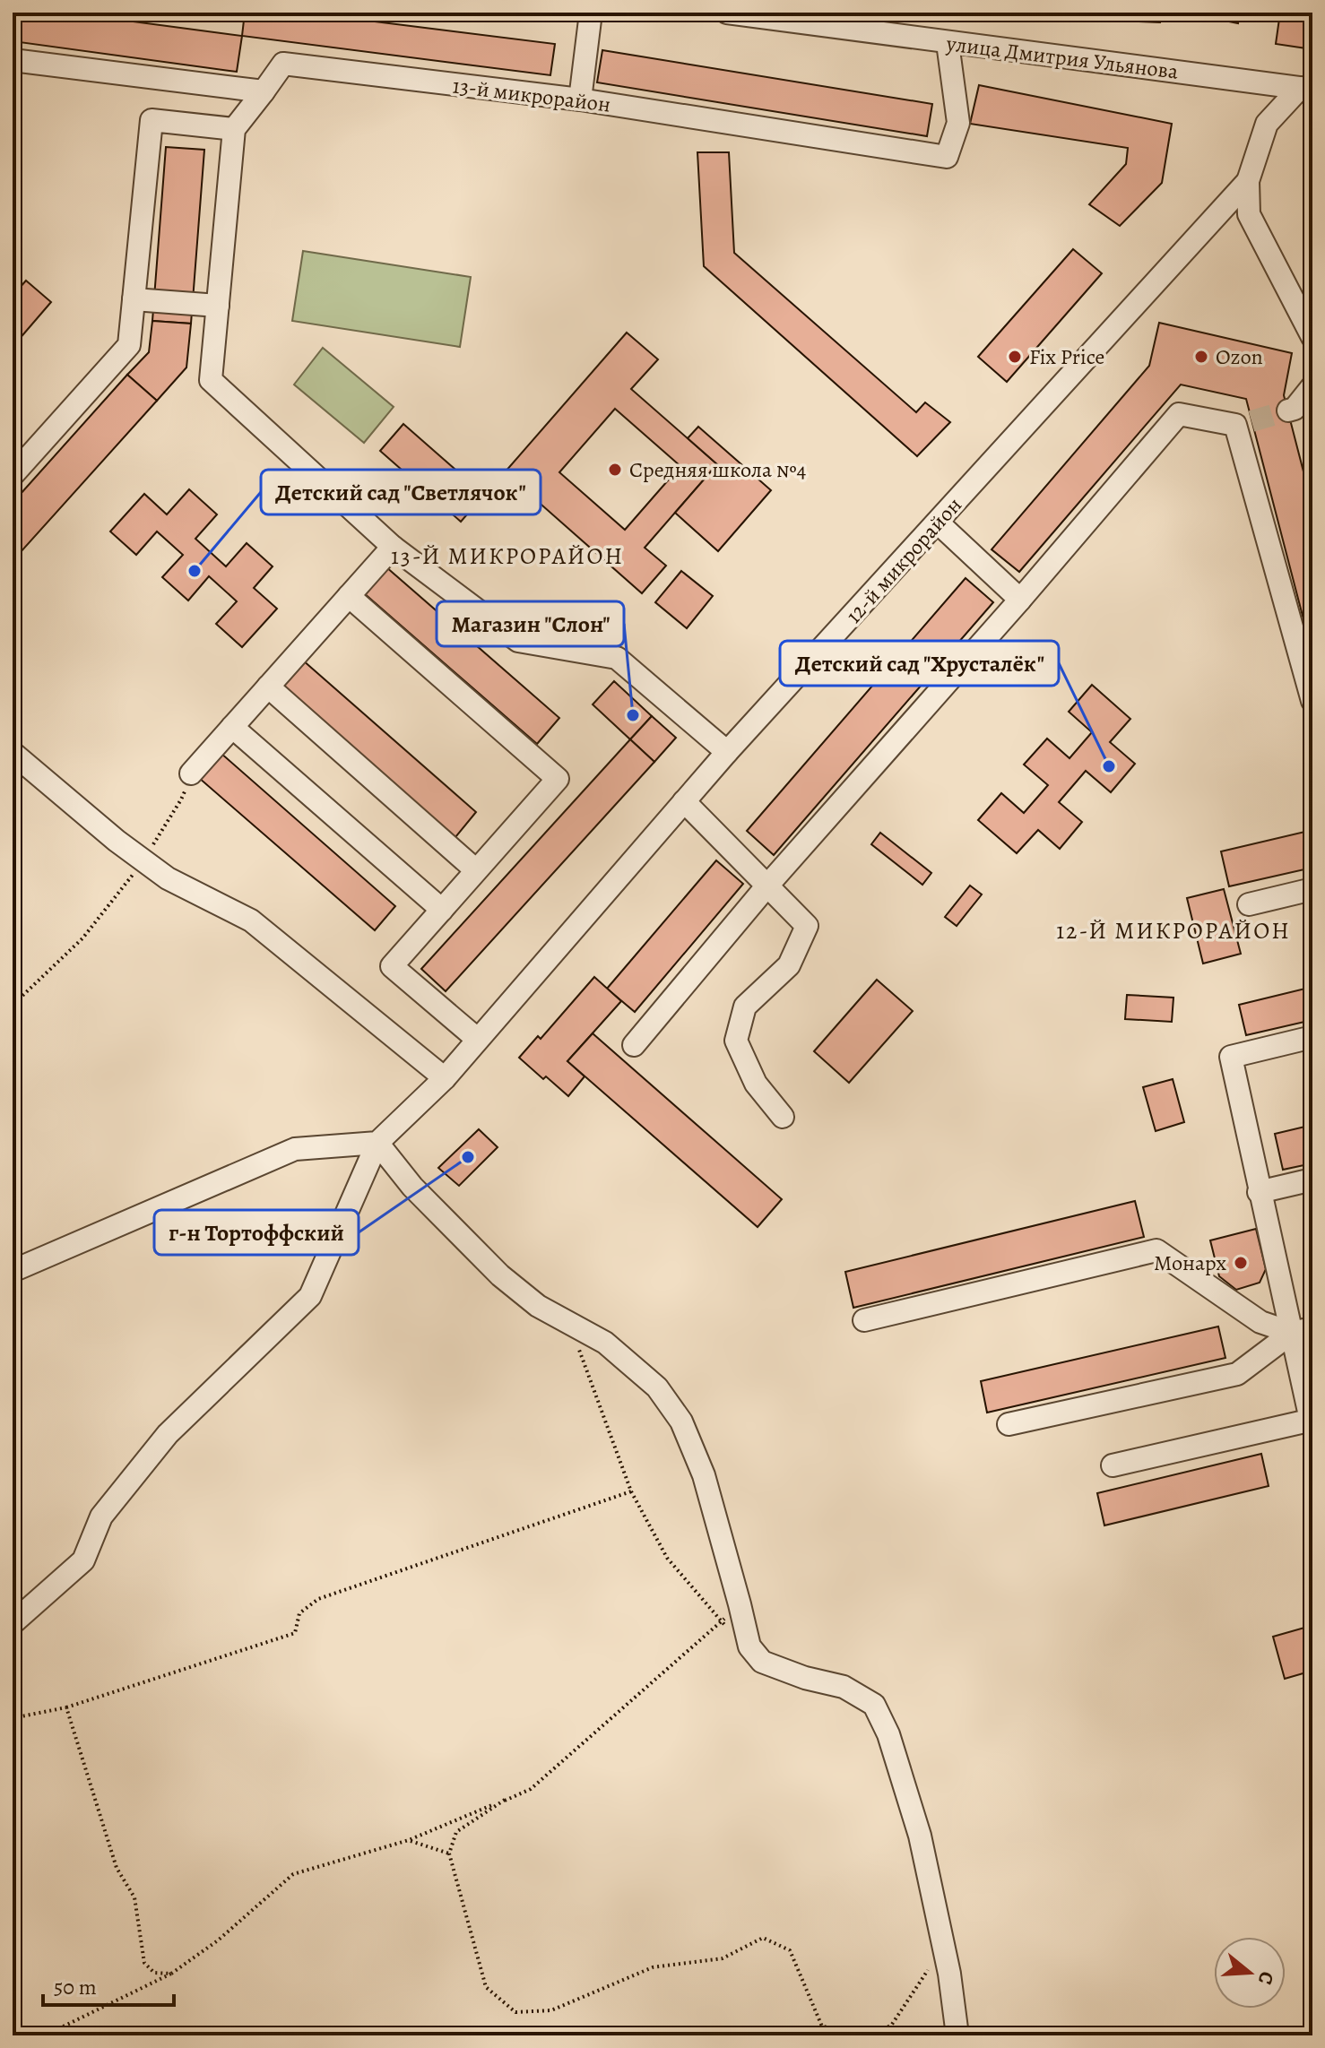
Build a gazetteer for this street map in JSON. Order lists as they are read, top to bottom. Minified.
{"streets":{"street":["улица Дмитрия Ульянова","13-й микрорайон","12-й микрорайон"]},"crossings":[["улица Дмитрия Ульянова","13-й микрорайон"],["улица Дмитрия Ульянова","12-й микрорайон"]],"districts":["13-Й МИКРОРАЙОН","12-Й МИКРОРАЙОН"],"places":["Fix Price","Ozon","Средняя школа №4","Детский сад \"Светлячок\"","Магазин \"Слон\"","Детский сад \"Хрусталёк\"","г-н Тортоффский","Монарх"],"scale_bar":"50 m","north":"right"}
